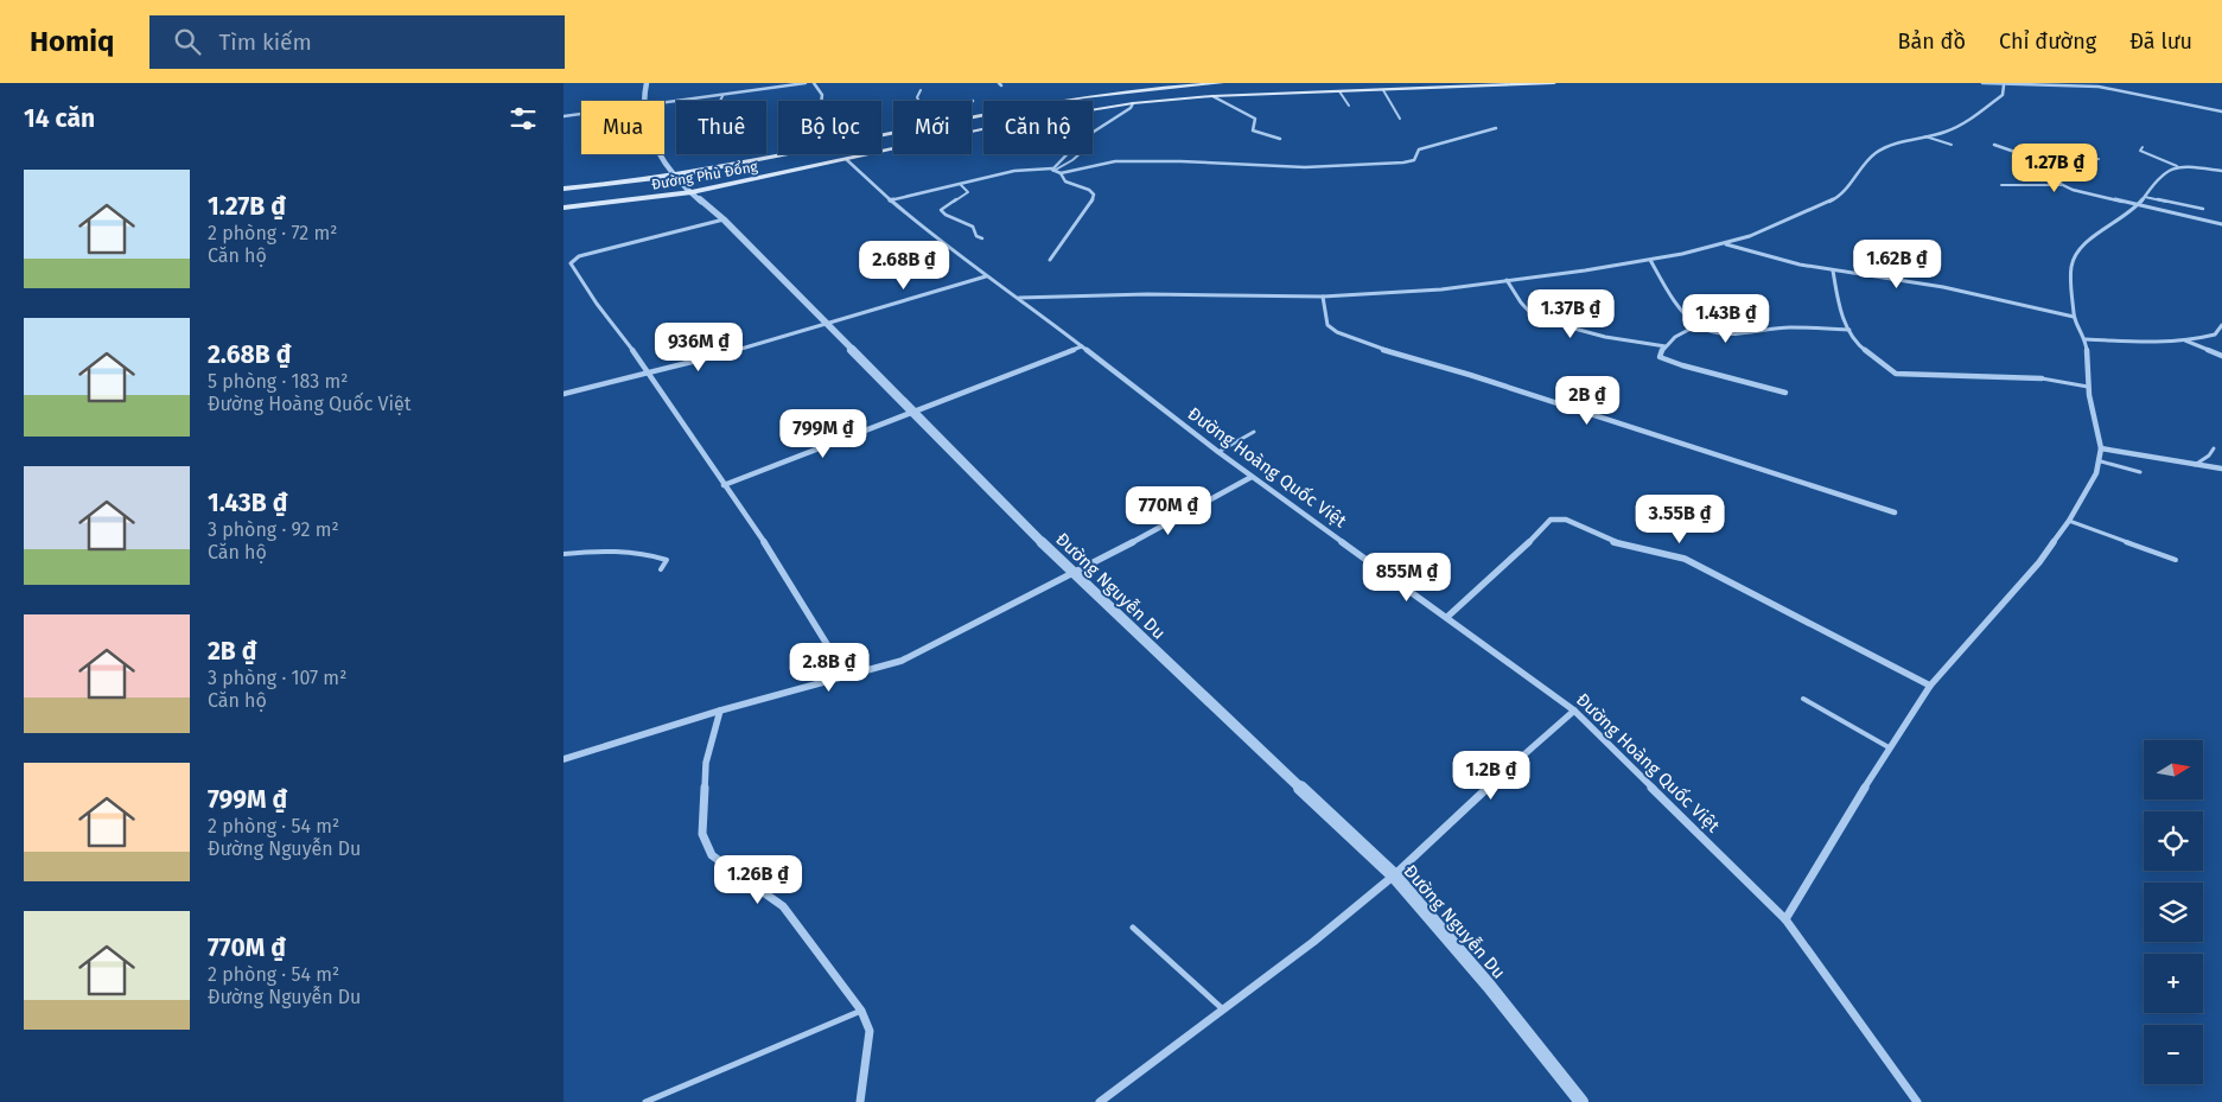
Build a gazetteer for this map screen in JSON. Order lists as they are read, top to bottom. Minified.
{"streets":{"main road":["Đường Phù Đổng"],"street":["Đường Hoàng Quốc Việt","Đường Nguyễn Du"]},"crossings":[["Đường Phù Đổng","Đường Hoàng Quốc Việt"],["Đường Phù Đổng","Đường Nguyễn Du"]],"north":"right","page":{"header":"Homiq","search":"Tìm kiếm","nav":["Bản đồ","Chỉ đường","Đã lưu"],"heading":"14 căn","chip":["Mua","Thuê","Bộ lọc","Mới","Căn hộ"],"price":["1.27B ₫","1.62B ₫","2.68B ₫","1.37B ₫","1.43B ₫","936M ₫","2B ₫","799M ₫","770M ₫","3.55B ₫","855M ₫","2.8B ₫","1.2B ₫","1.26B ₫"],"list":[{"name":"1.27B ₫","note":"2 phòng · 72 m² · Căn hộ"},{"name":"2.68B ₫","note":"5 phòng · 183 m² · Đường Hoàng Quốc Việt"},{"name":"1.43B ₫","note":"3 phòng · 92 m² · Căn hộ"},{"name":"2B ₫","note":"3 phòng · 107 m² · Căn hộ"},{"name":"799M ₫","note":"2 phòng · 54 m² · Đường Nguyễn Du"},{"name":"770M ₫","note":"2 phòng · 54 m² · Đường Nguyễn Du"}],"map_buttons":["+","−"]}}
